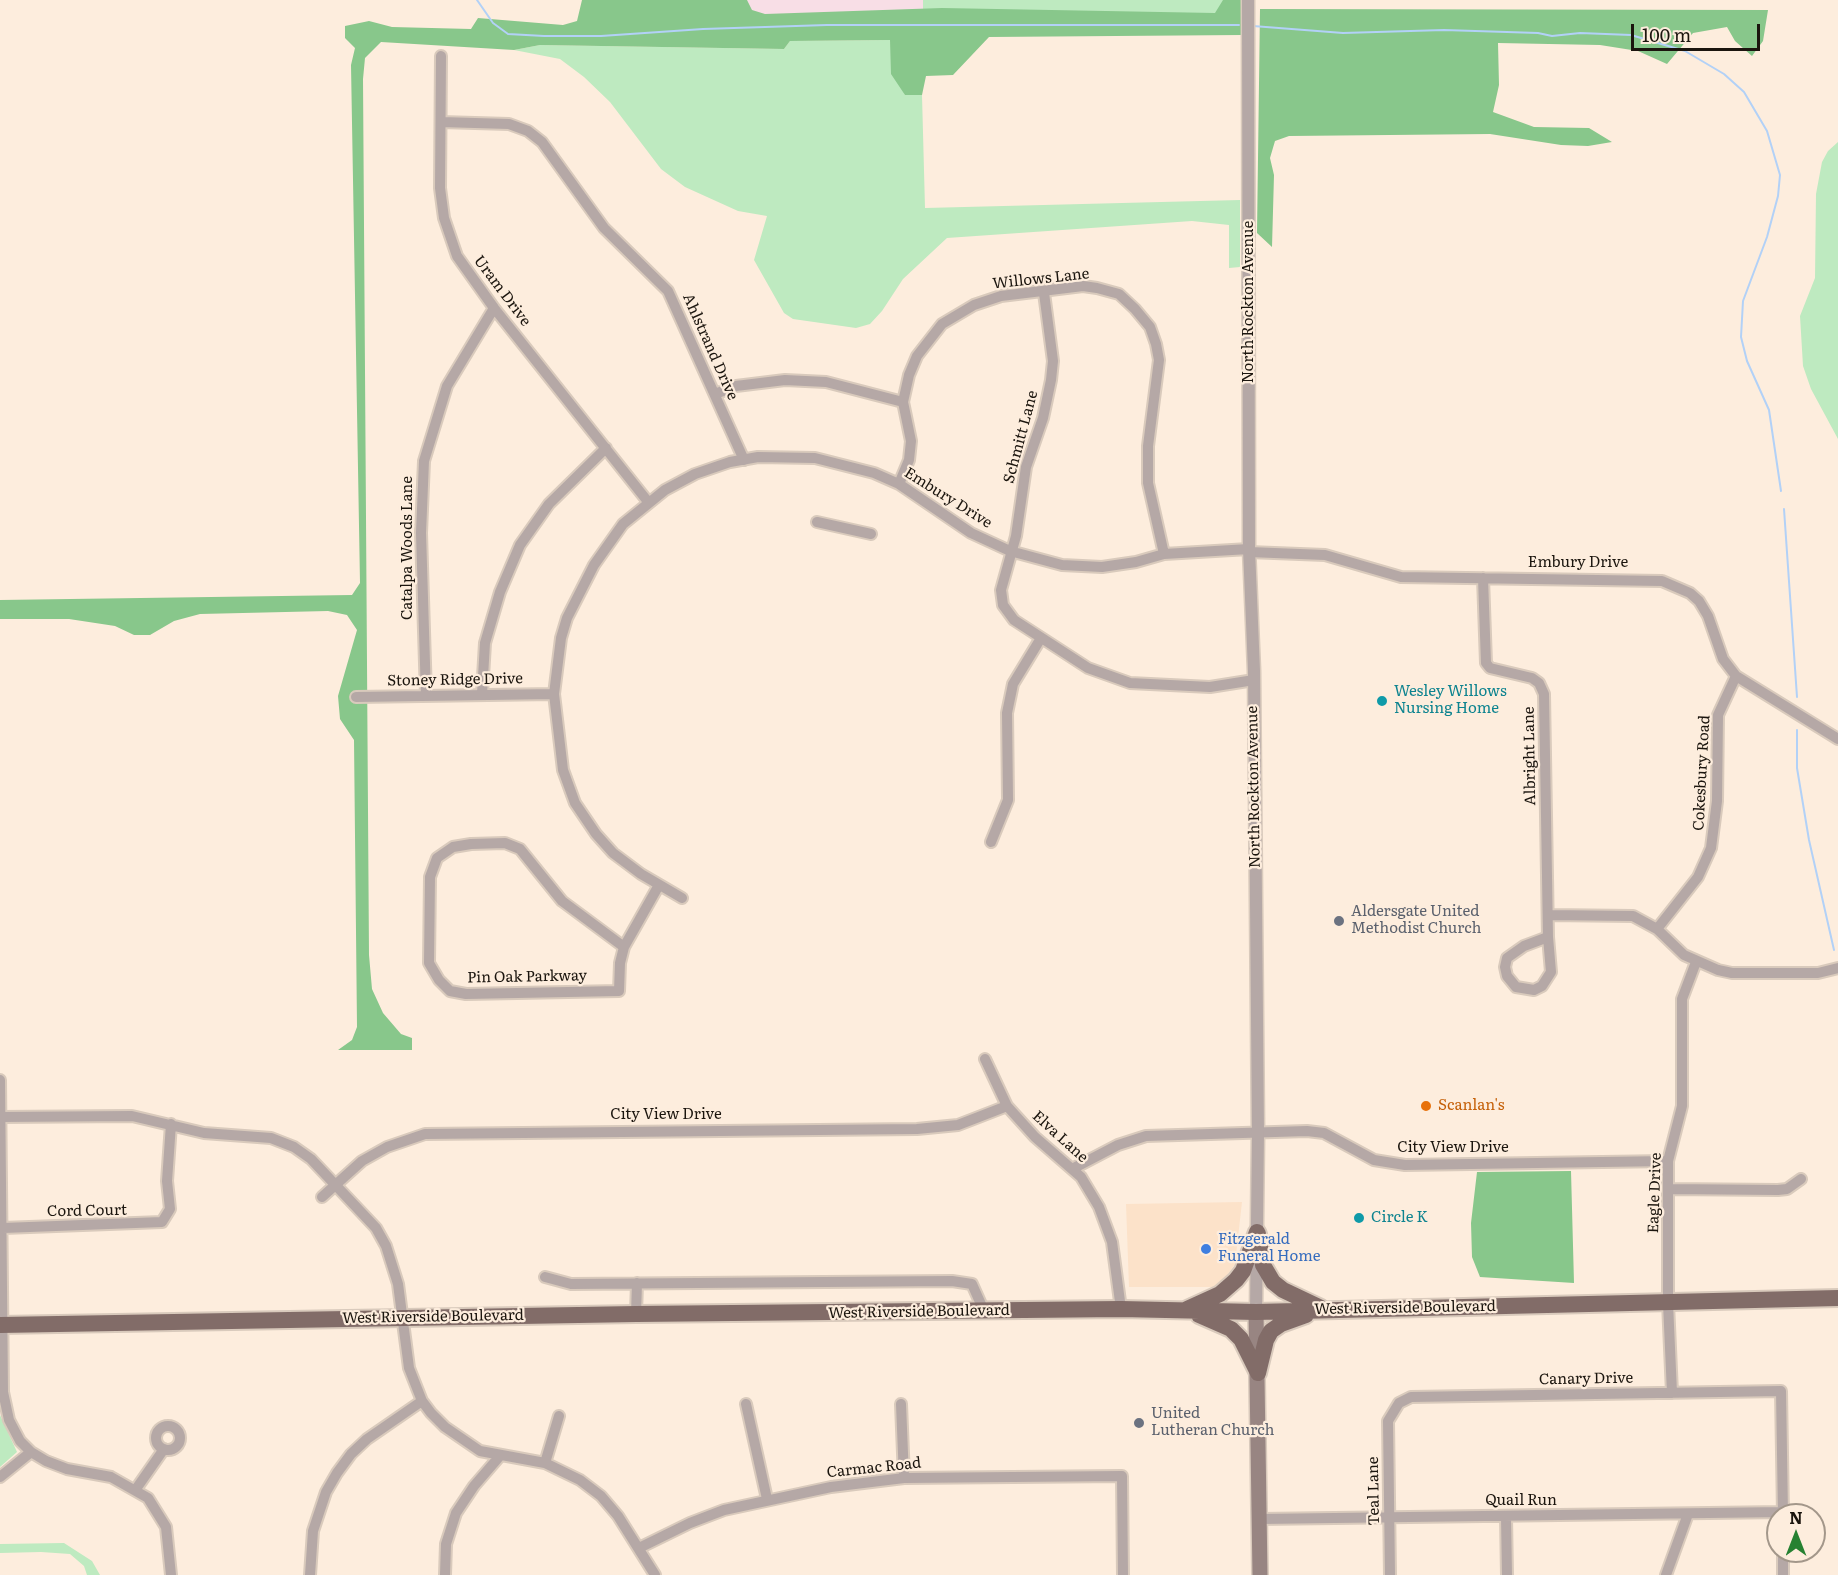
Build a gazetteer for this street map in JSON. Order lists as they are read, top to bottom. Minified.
{"streets":{"main road":["North Rockton Avenue","West Riverside Boulevard"],"street":["Willows Lane","Uram Drive","Ahlstrand Drive","Schmitt Lane","Embury Drive","Catalpa Woods Lane","Stoney Ridge Drive","Albright Lane","Cokesbury Road","Pin Oak Parkway","City View Drive","Elva Lane","Eagle Drive","Cord Court","Canary Drive","Carmac Road","Teal Lane","Quail Run"]},"crossings":[["Willows Lane","Schmitt Lane"],["Willows Lane","Embury Drive"],["Uram Drive","Ahlstrand Drive"],["Uram Drive","Embury Drive"],["Uram Drive","Catalpa Woods Lane"],["North Rockton Avenue","Embury Drive"],["North Rockton Avenue","City View Drive"],["North Rockton Avenue","West Riverside Boulevard"],["North Rockton Avenue","Quail Run"],["Ahlstrand Drive","Embury Drive"],["Schmitt Lane","Embury Drive"],["Embury Drive","Stoney Ridge Drive"],["Embury Drive","Albright Lane"],["Embury Drive","Cokesbury Road"],["Catalpa Woods Lane","Stoney Ridge Drive"],["City View Drive","Elva Lane"],["City View Drive","Eagle Drive"],["Elva Lane","West Riverside Boulevard"],["Eagle Drive","West Riverside Boulevard"],["Eagle Drive","Canary Drive"],["Canary Drive","Teal Lane"],["Teal Lane","Quail Run"]],"places":["Wesley Willows Nursing Home","Aldersgate United Methodist Church","Scanlan's","Circle K","Fitzgerald Funeral Home","United Lutheran Church"],"scale_bar":"100 m","north":"top"}
